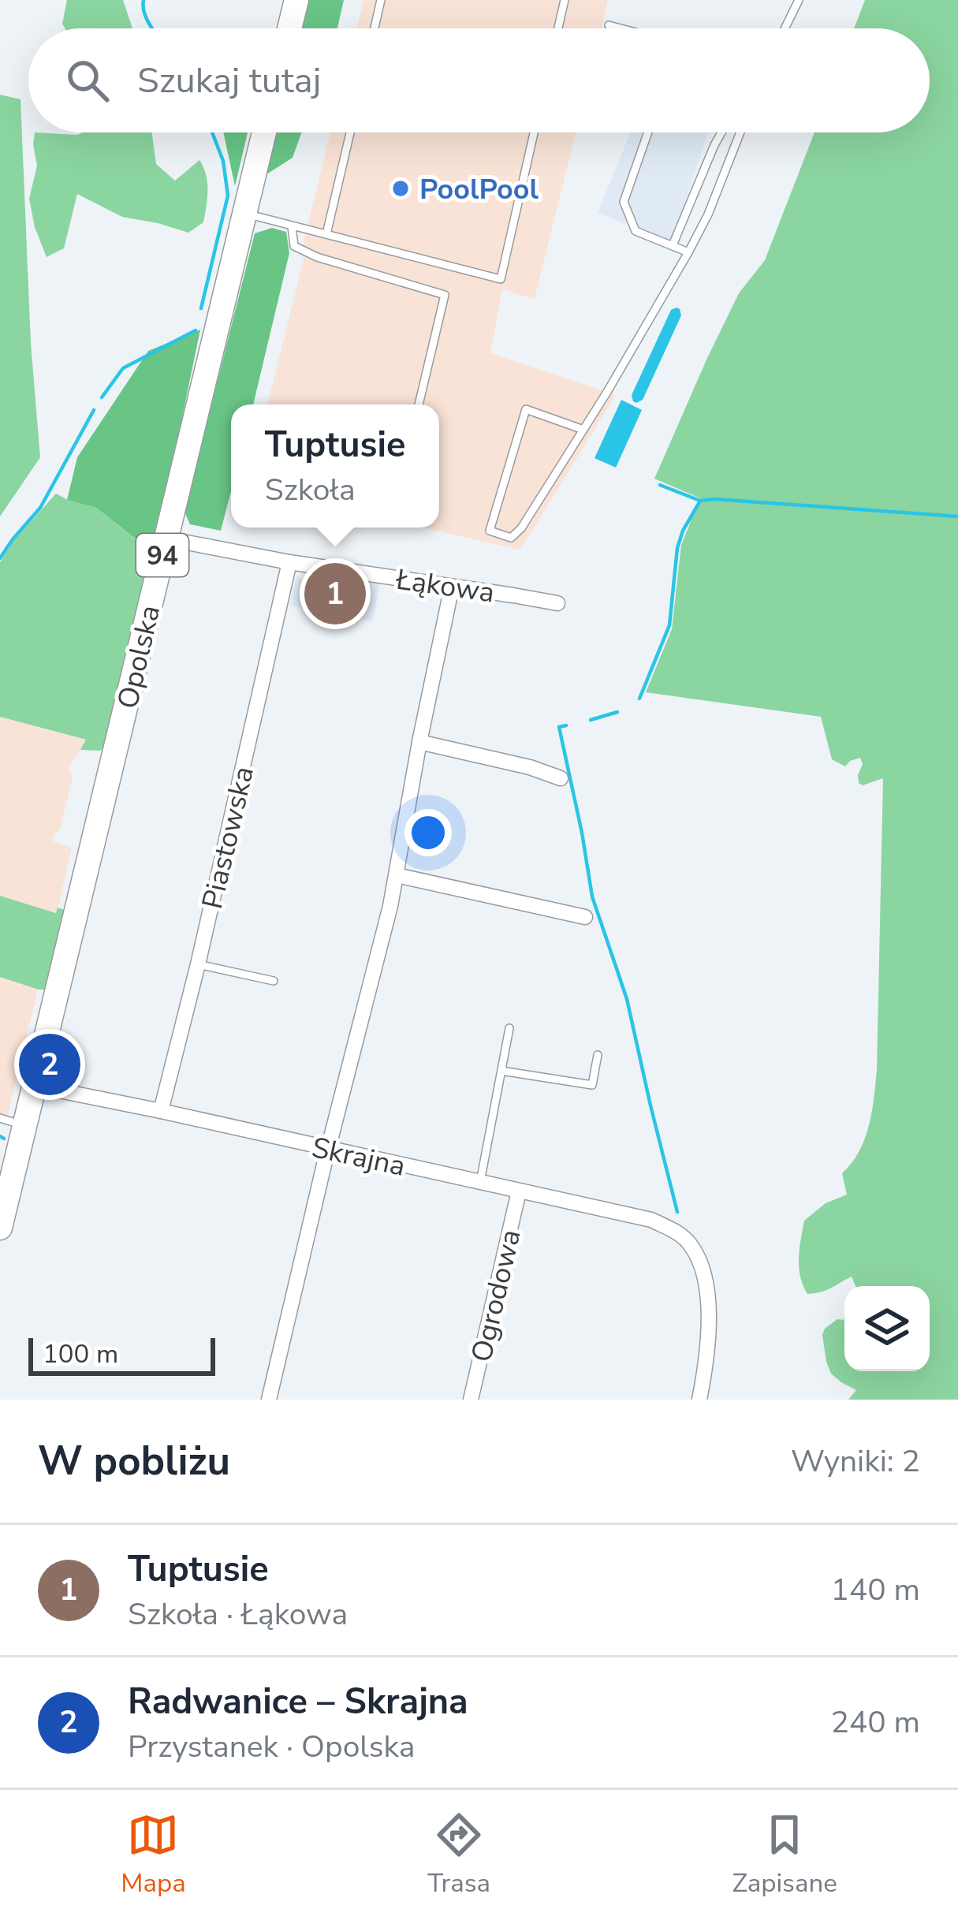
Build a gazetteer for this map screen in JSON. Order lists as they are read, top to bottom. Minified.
{"streets":{"main road":["94","Opolska"],"street":["Łąkowa","Piastowska","Skrajna","Ogrodowa"]},"crossings":[["94","Opolska"],["Łąkowa","Opolska"],["Łąkowa","Piastowska"],["Opolska","Skrajna"],["Piastowska","Skrajna"],["Skrajna","Ogrodowa"]],"places":["PoolPool"],"scale_bar":"100 m","page":{"search":"Szukaj tutaj","popup":["Tuptusie","Szkoła"],"pins":["1","2"],"scale":"100 m","heading":["W pobliżu","Wyniki: 2"],"list":[{"mark":"1","name":"Tuptusie","note":"Szkoła · Łąkowa","value":"140 m"},{"mark":"2","name":"Radwanice – Skrajna","note":"Przystanek · Opolska","value":"240 m"}],"nav":["Mapa","Trasa","Zapisane"]}}
